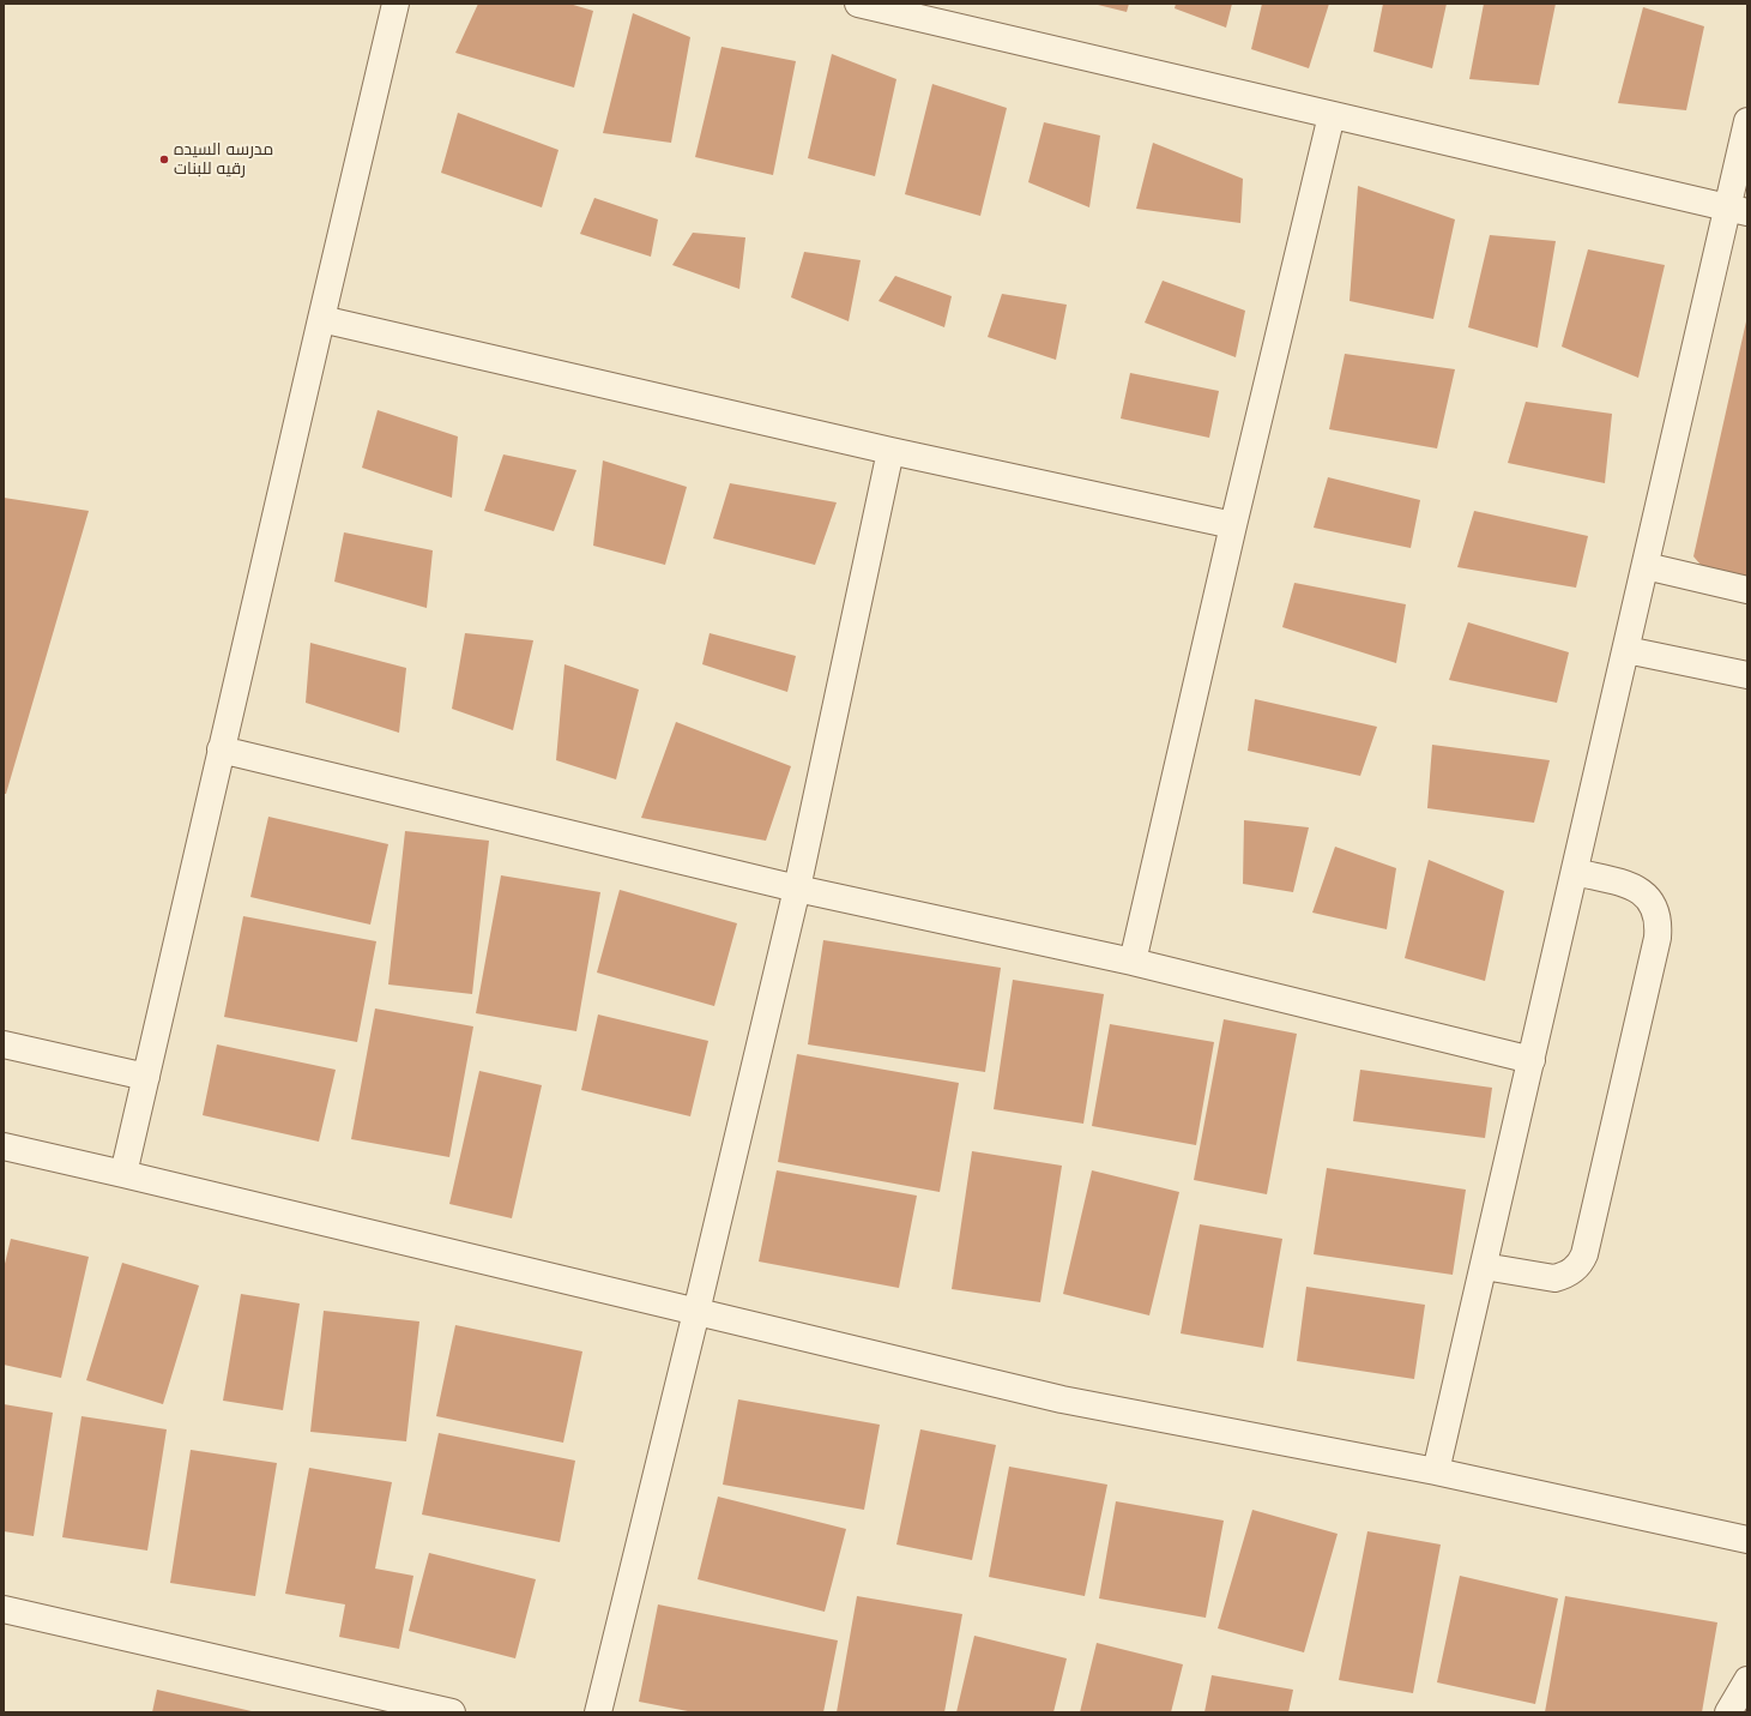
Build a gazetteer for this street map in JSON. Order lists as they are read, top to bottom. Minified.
{"places":["مدرسه السيده رقيه للبنات"]}
